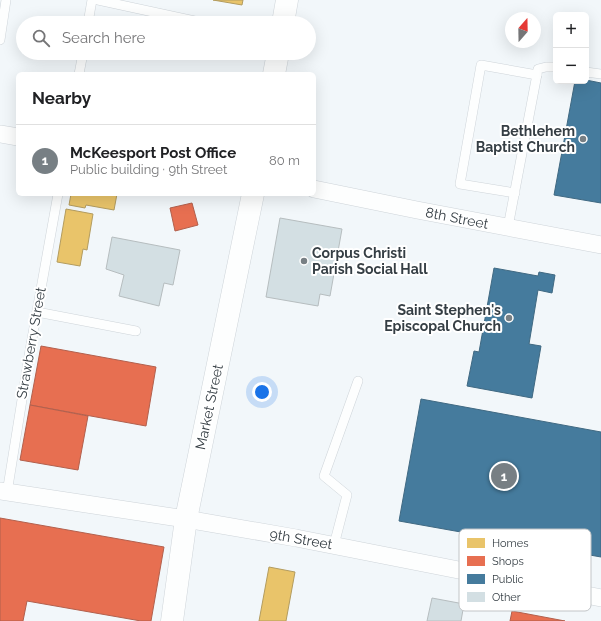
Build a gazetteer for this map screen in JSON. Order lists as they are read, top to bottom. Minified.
{"streets":{"main road":["Market Street"],"street":["8th Street","9th Street"],"lane":["Strawberry Street"]},"crossings":[["Strawberry Street","9th Street"],["Market Street","9th Street"]],"places":["Bethlehem Baptist Church","Corpus Christi Parish Social Hall","Saint Stephen's Episcopal Church"],"legend":["Homes","Shops","Public","Other"],"north":"top","page":{"map_buttons":["+","−"],"search":"Search here","heading":"Nearby","list":[{"mark":"1","name":"McKeesport Post Office","note":"Public building · 9th Street","value":"80 m"}],"pins":"1"}}
